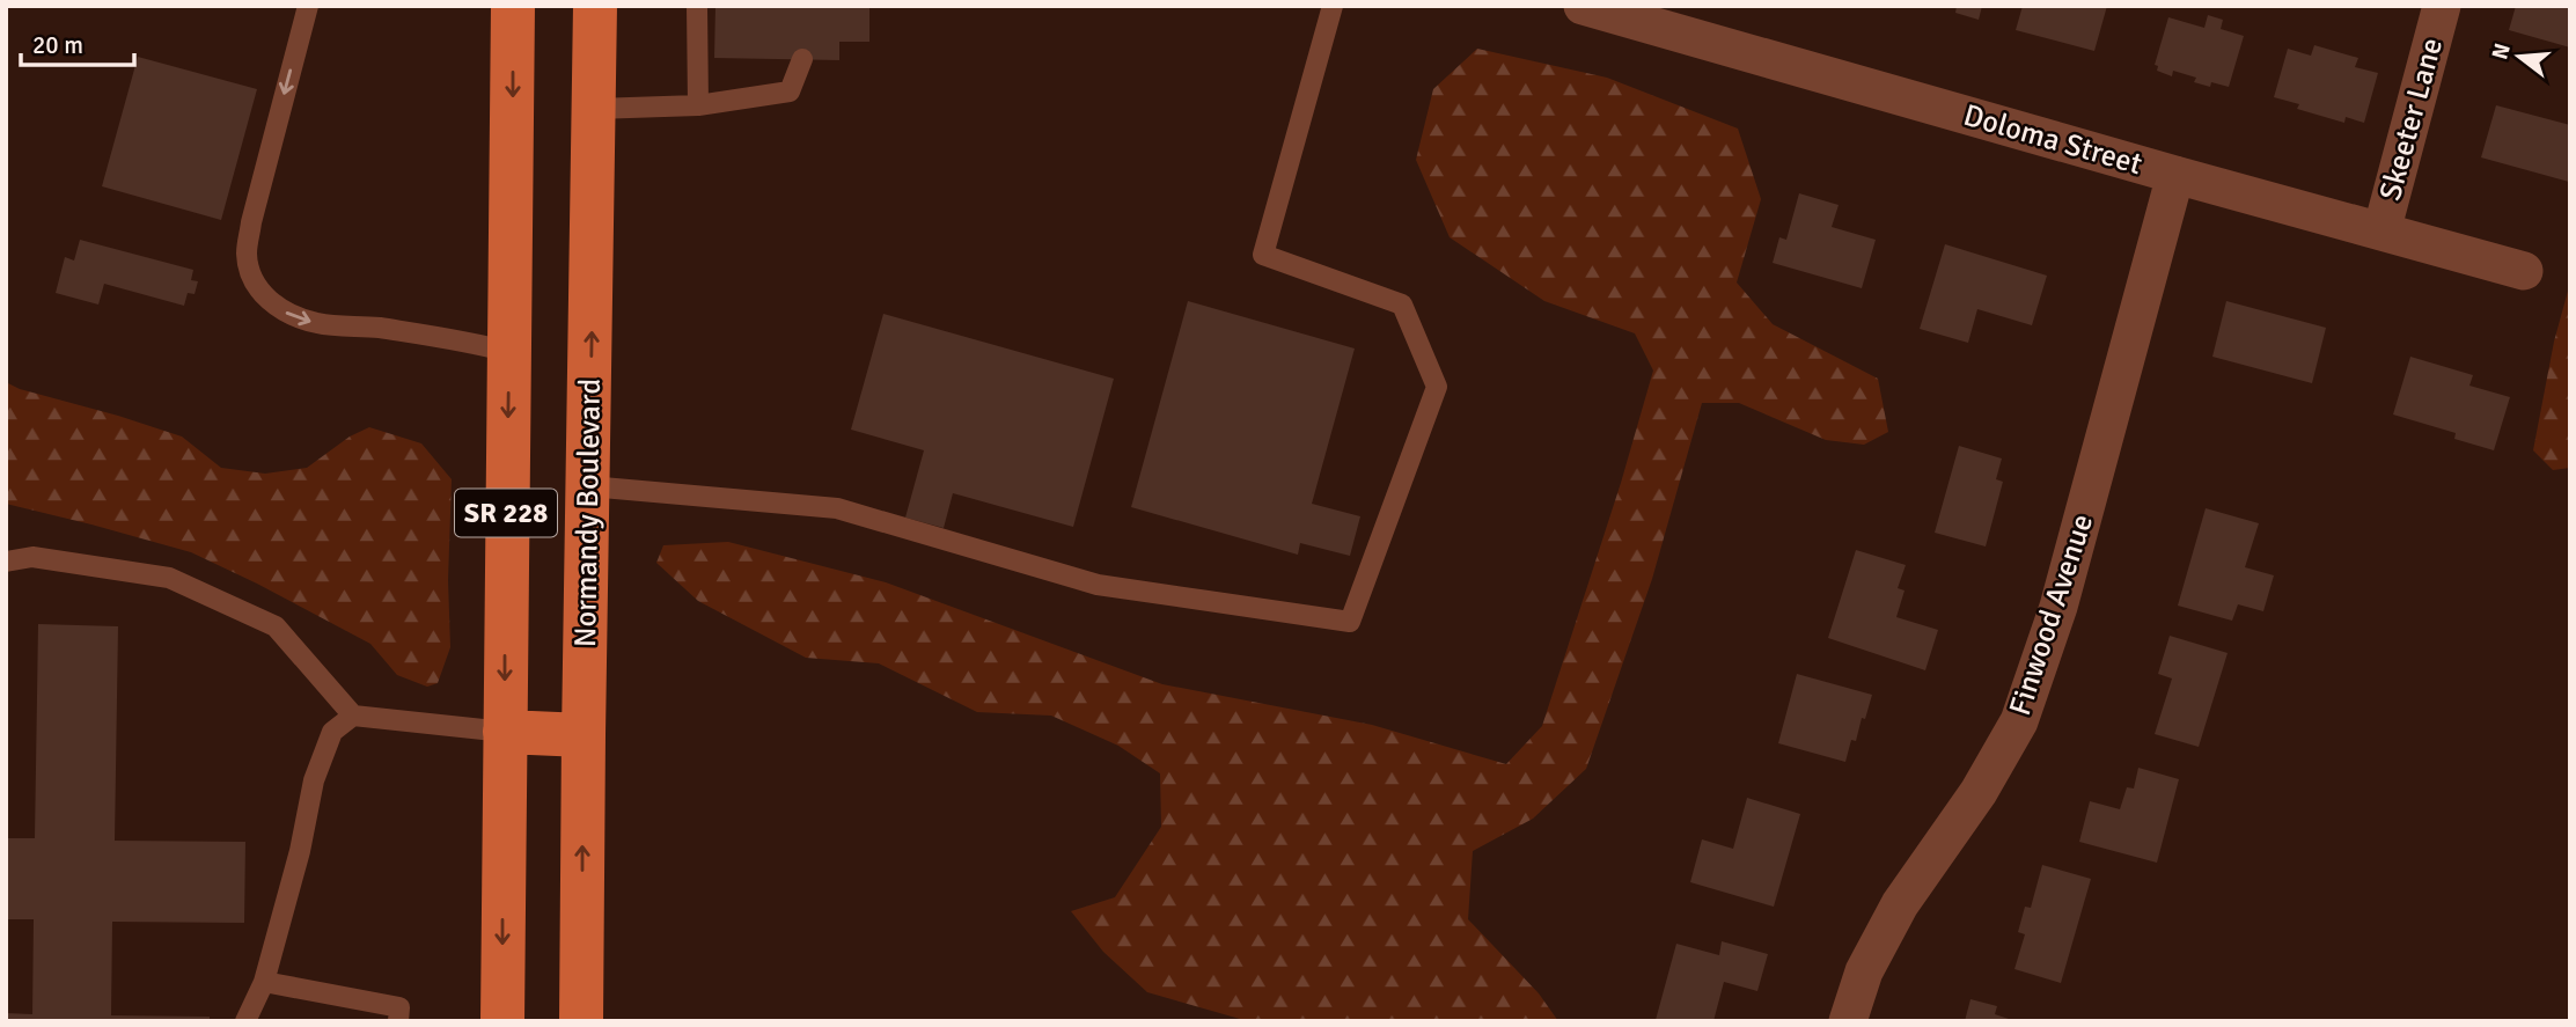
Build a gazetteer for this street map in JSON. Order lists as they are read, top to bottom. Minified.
{"streets":{"main road":["SR 228","Normandy Boulevard"],"street":["Skeeter Lane","Doloma Street","Finwood Avenue"]},"crossings":[["Skeeter Lane","Doloma Street"],["Doloma Street","Finwood Avenue"]],"scale_bar":"20 m","north":"left"}
